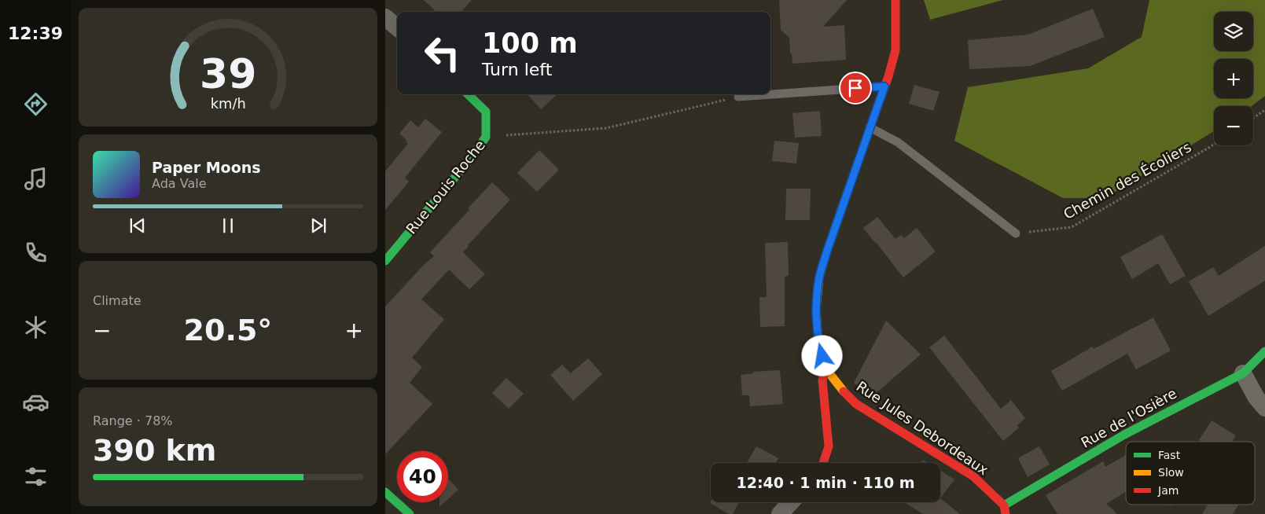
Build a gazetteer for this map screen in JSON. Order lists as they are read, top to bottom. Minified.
{"streets":{"street":["Rue Louis Roche","Rue de l'Osière","Rue Jules Debordeaux"],"path":["Chemin des Écoliers"]},"crossings":[["Rue de l'Osière","Rue Jules Debordeaux"]],"legend":["Fast","Slow","Jam"],"page":{"tabs":"12:39","map_buttons":["+","−"],"turn":["100 m","Turn left"],"song":["Paper Moons","Ada Vale"],"tile":["Climate",["Range · 78%","390 km"]],"heat":["−","20.5°","+"],"limit":"40","trip":"12:40 · 1 min · 110 m","gauge":["39","km/h"]}}
